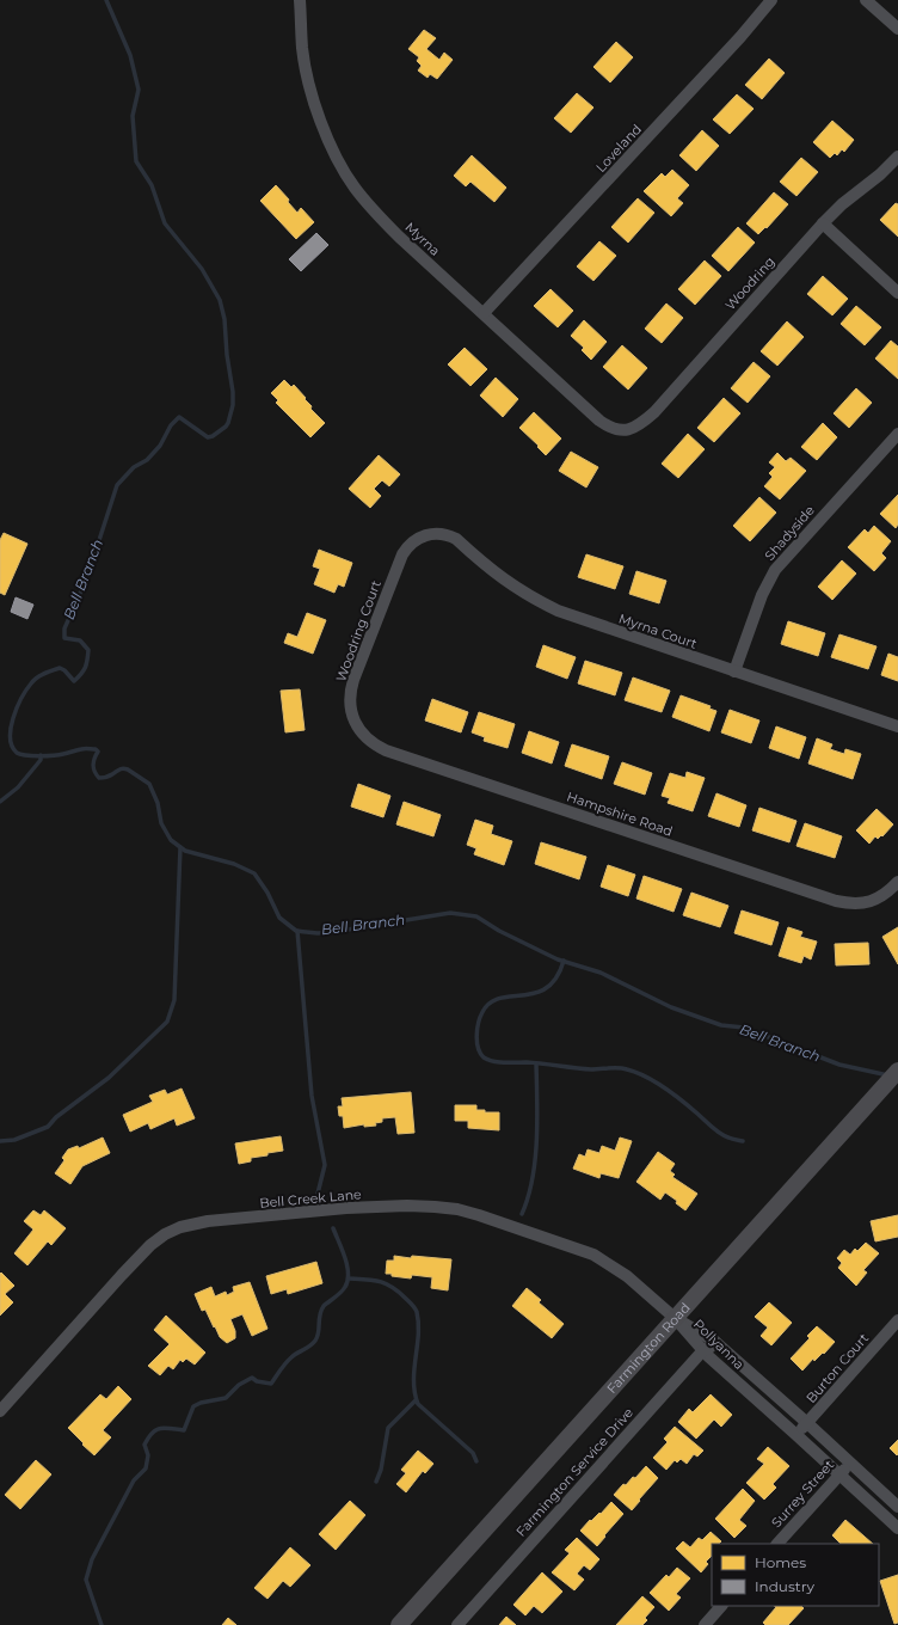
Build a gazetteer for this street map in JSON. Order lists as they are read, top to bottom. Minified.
{"streets":{"main road":["Farmington Road"],"street":["Loveland","Myrna","Woodring","Shadyside","Woodring Court","Myrna Court","Hampshire Road","Bell Creek Lane","Pollyanna","Burton Court","Farmington Service Drive","Surrey Street"]},"crossings":[["Loveland","Myrna"],["Myrna","Woodring"],["Shadyside","Myrna Court"],["Woodring Court","Myrna Court"],["Woodring Court","Hampshire Road"],["Bell Creek Lane","Pollyanna"],["Bell Creek Lane","Farmington Road"],["Pollyanna","Farmington Road"],["Pollyanna","Burton Court"],["Pollyanna","Farmington Service Drive"],["Pollyanna","Surrey Street"]],"water":["Bell Branch"],"legend":["Homes","Industry"]}
